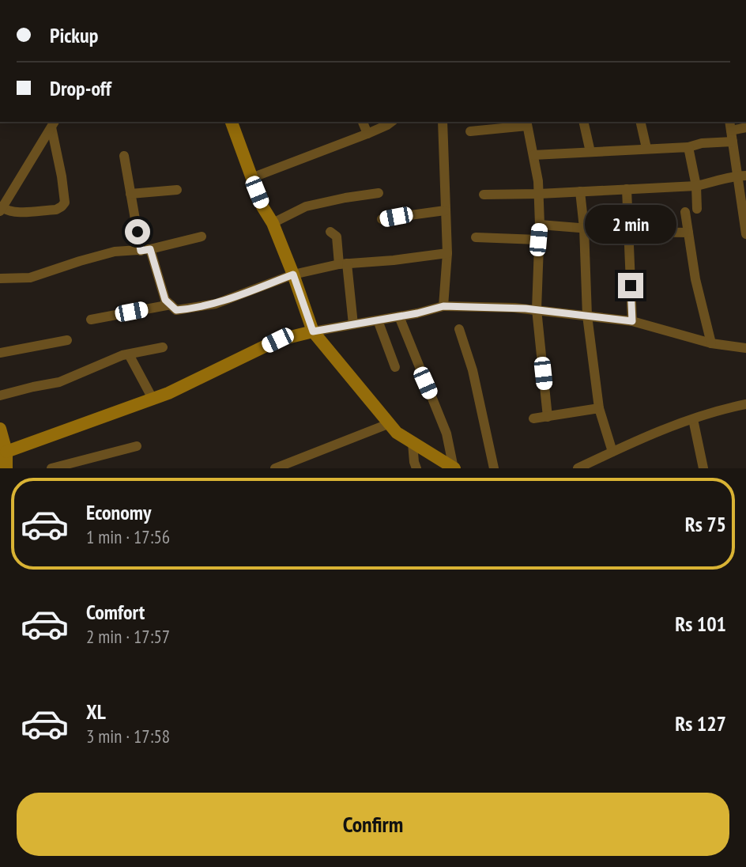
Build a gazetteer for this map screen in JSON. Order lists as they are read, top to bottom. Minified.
{"page":{"banner":["Pickup","Drop-off"],"bubble":"2 min","list":[{"name":"Economy","note":"1 min · 17:56","value":"Rs 75"},{"name":"Comfort","note":"2 min · 17:57","value":"Rs 101"},{"name":"XL","note":"3 min · 17:58","value":"Rs 127"}],"buttons":"Confirm"}}
